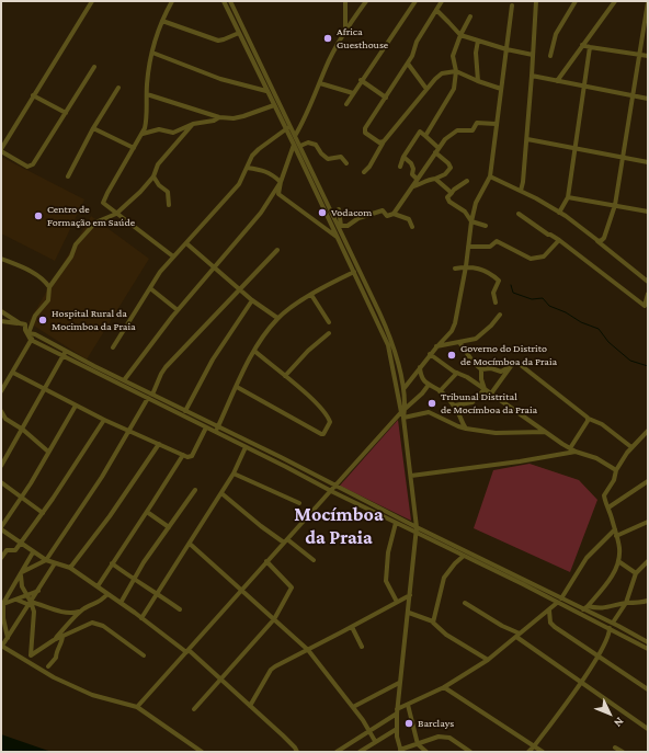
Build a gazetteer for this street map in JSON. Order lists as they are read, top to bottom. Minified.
{"districts":["Mocímboa da Praia"],"places":["Africa Guesthouse","Vodacom","Centro de Formação em Saúde","Hospital Rural da Mocimboa da Praia","Governo do Distrito de Mocímboa da Praia","Tribunal Distrital de Mocímboa da Praia","Barclays"],"north":"bottom right"}
